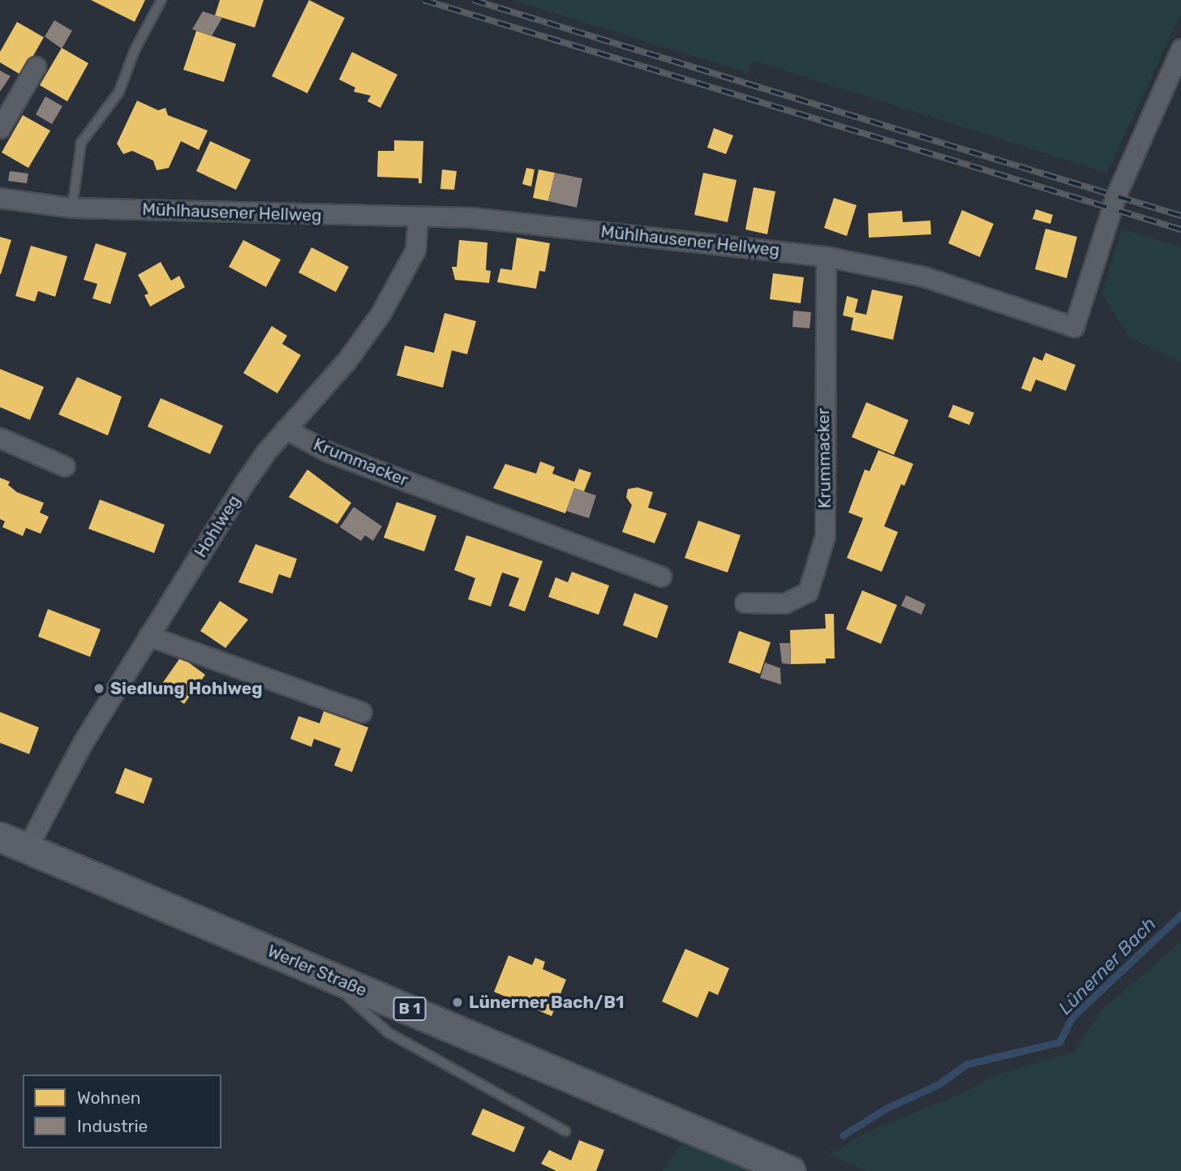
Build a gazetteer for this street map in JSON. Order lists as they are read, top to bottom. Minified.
{"streets":{"main road":["Werler Straße","B 1"],"street":["Mühlhausener Hellweg","Krummacker","Hohlweg"]},"crossings":[["Mühlhausener Hellweg","Krummacker"],["Mühlhausener Hellweg","Hohlweg"],["Krummacker","Hohlweg"],["Hohlweg","Werler Straße"]],"water":["Lünerner Bach"],"places":["Siedlung Hohlweg","Lünerner Bach/B1"],"legend":["Wohnen","Industrie"]}
